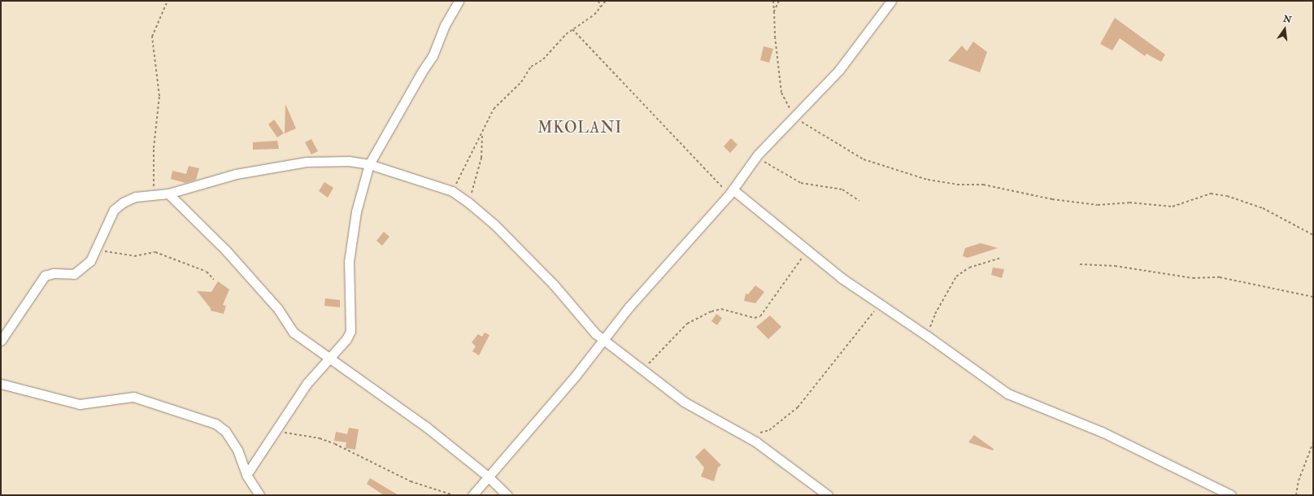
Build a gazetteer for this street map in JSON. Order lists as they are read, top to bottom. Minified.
{"districts":["MKOLANI"],"north":"top"}
